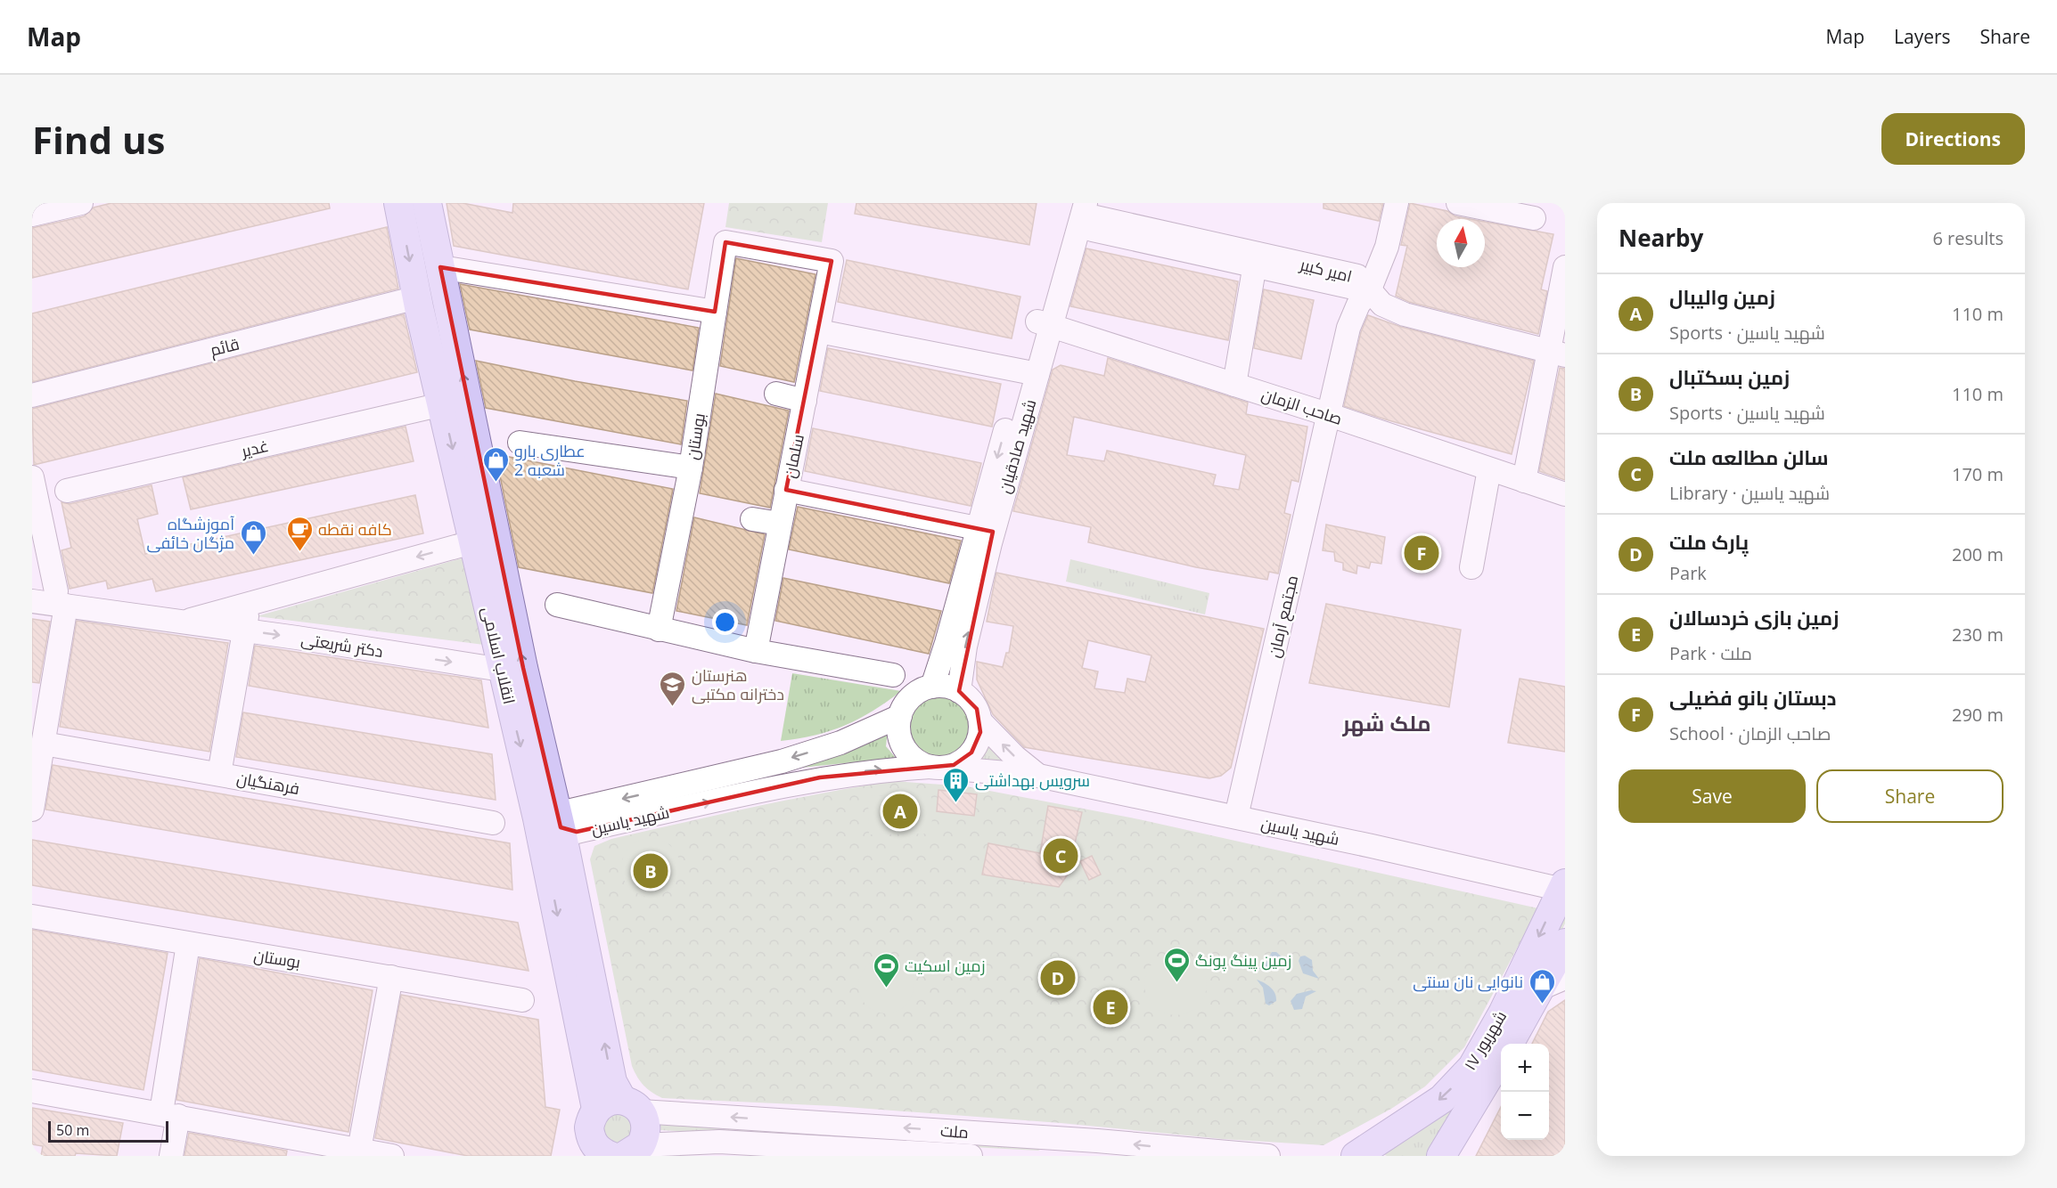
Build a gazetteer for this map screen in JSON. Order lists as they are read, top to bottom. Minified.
{"streets":{"main road":["انقلاب اسلامی","۱۷ شهریور"],"street":["امیر کبیر","قائم","صاحب الزمان","بوستان","شهید صادقیان","غدیر","سلمان","مجتمع آرمان","دکتر شریعتی","فرهنگیان","شهید یاسین","ملت"]},"crossings":[["امیر کبیر","مجتمع آرمان"],["قائم","انقلاب اسلامی"],["صاحب الزمان","شهید صادقیان"],["صاحب الزمان","مجتمع آرمان"],["بوستان","سلمان"],["شهید صادقیان","شهید یاسین"],["غدیر","انقلاب اسلامی"],["مجتمع آرمان","شهید یاسین"],["دکتر شریعتی","انقلاب اسلامی"],["انقلاب اسلامی","شهید یاسین"],["انقلاب اسلامی","ملت"],["شهید یاسین","۱۷ شهریور"]],"districts":["ملک شهر"],"places":{"shop":["عطاری بارو شعبه 2","آموزشگاه مژگان خائفی","نانوایی نان سنتی"],"cafe":["کافه نقطه"],"school or university":["هنرستان دخترانه مکتبی"],"building":["سرویس بهداشتی"],"sports":["زمین پینگ پونگ","زمین اسکیت"]},"scale_bar":"50 m","north":"top","page":{"header":"Map","nav":["Map","Layers","Share"],"buttons":["Directions",["Save","Share"]],"title":"Find us","heading":["Nearby","6 results"],"list":[{"mark":"A","name":"زمین والیبال","note":"Sports · شهید یاسین","value":"110 m"},{"mark":"B","name":"زمین بسکتبال","note":"Sports · شهید یاسین","value":"110 m"},{"mark":"C","name":"سالن مطالعه ملت","note":"Library · شهید یاسین","value":"170 m"},{"mark":"D","name":"پارک ملت","note":"Park","value":"200 m"},{"mark":"E","name":"زمین بازی خردسالان","note":"Park · ملت","value":"230 m"},{"mark":"F","name":"دبستان بانو فضیلی","note":"School · صاحب الزمان","value":"290 m"}],"pins":["F","A","C","B","D","E"],"map_buttons":["+","−"],"scale":"50 m"}}
